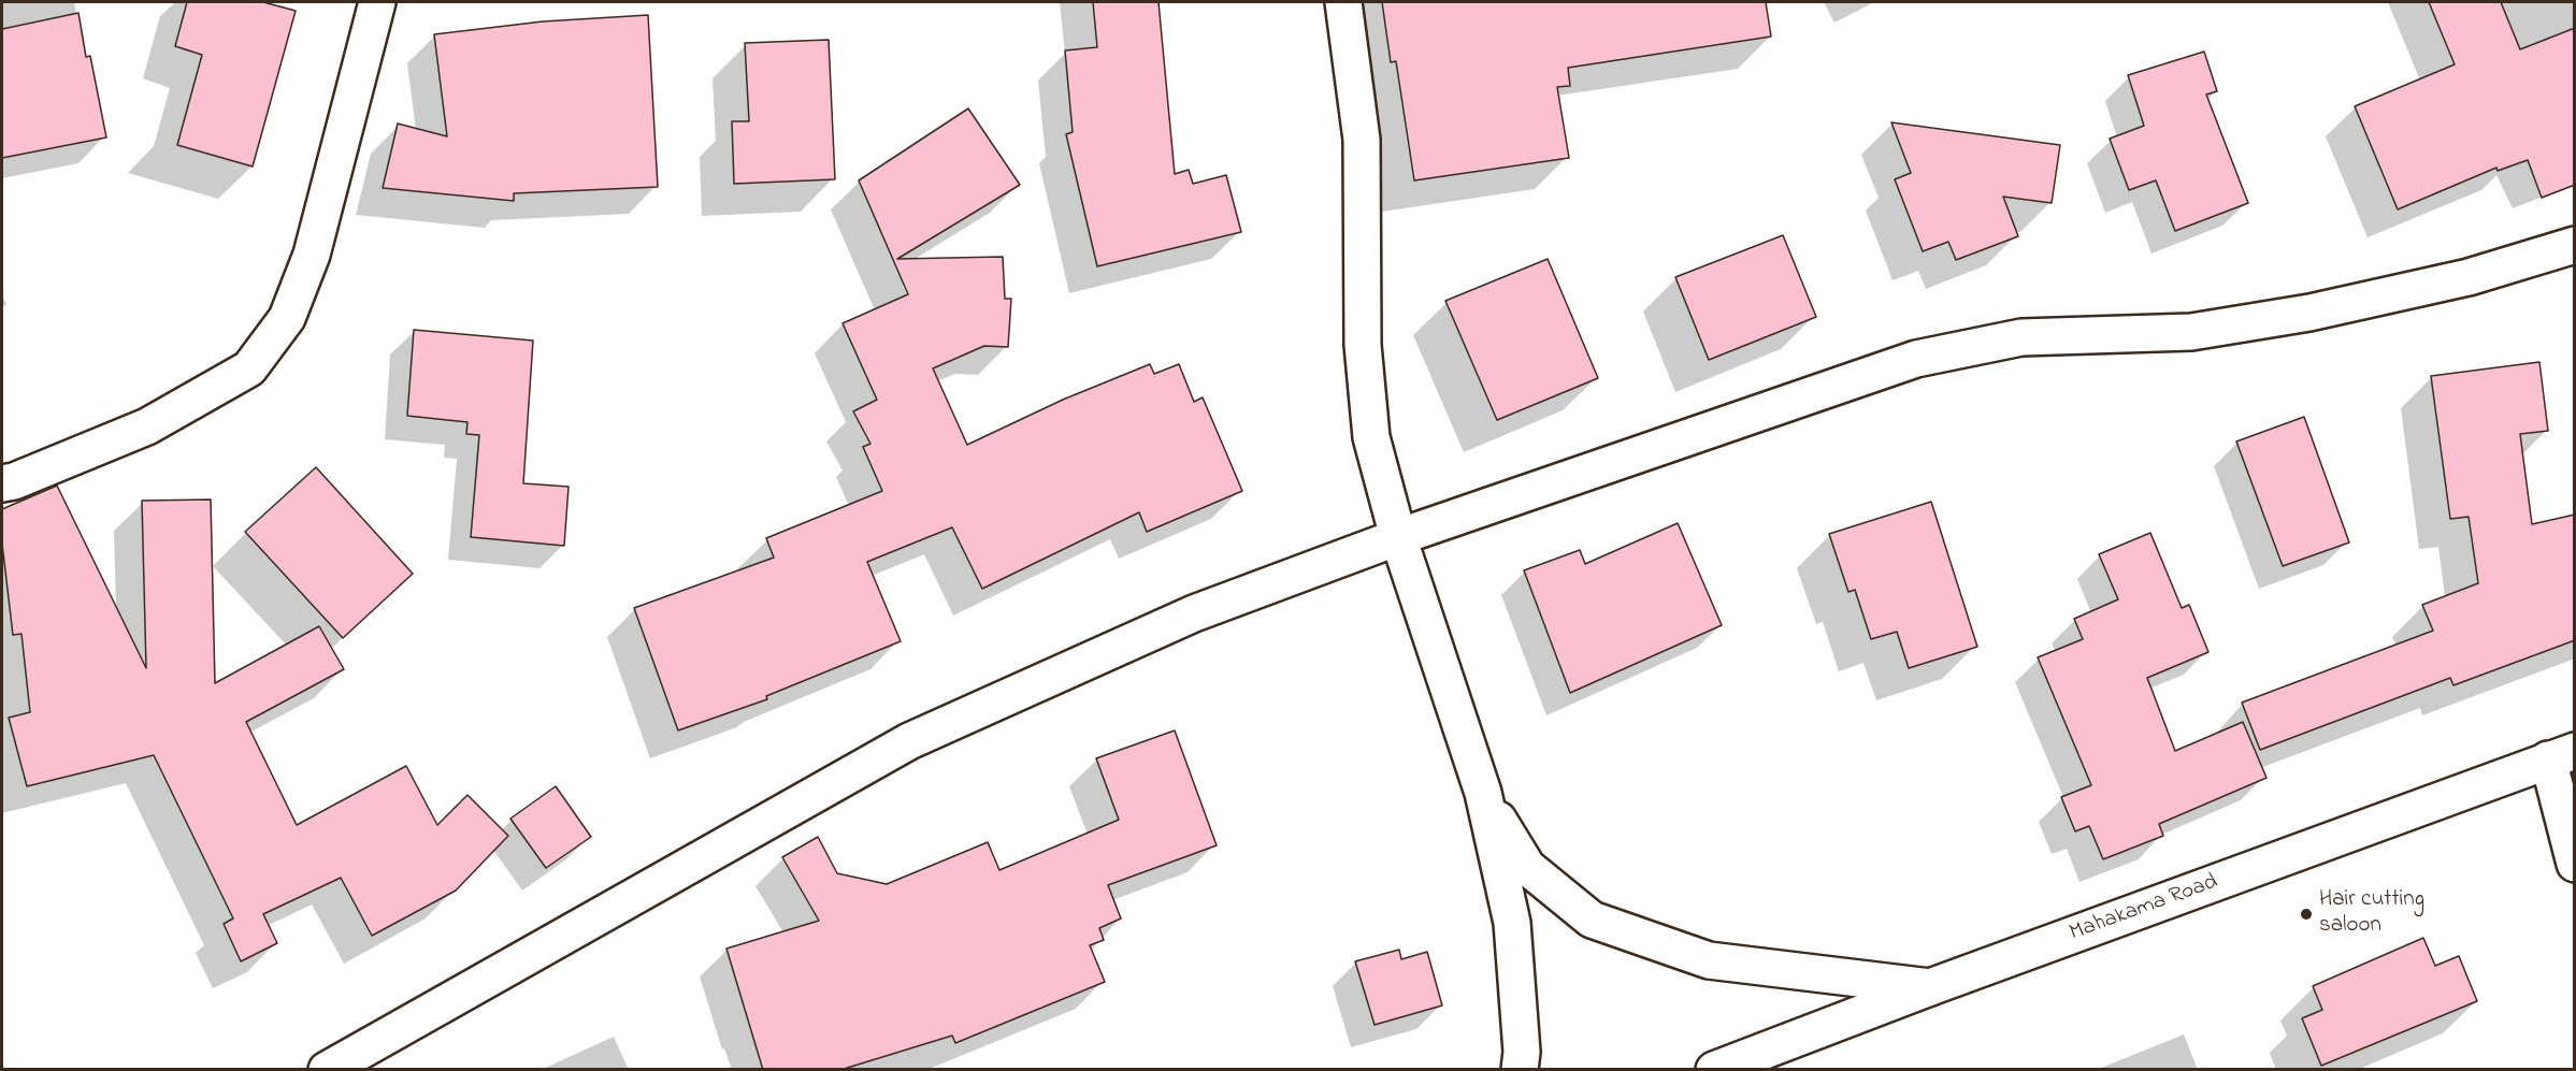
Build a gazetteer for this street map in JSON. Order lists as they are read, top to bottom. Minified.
{"streets":{"street":["Mahakama Road"]},"places":["Hair cutting saloon"]}
